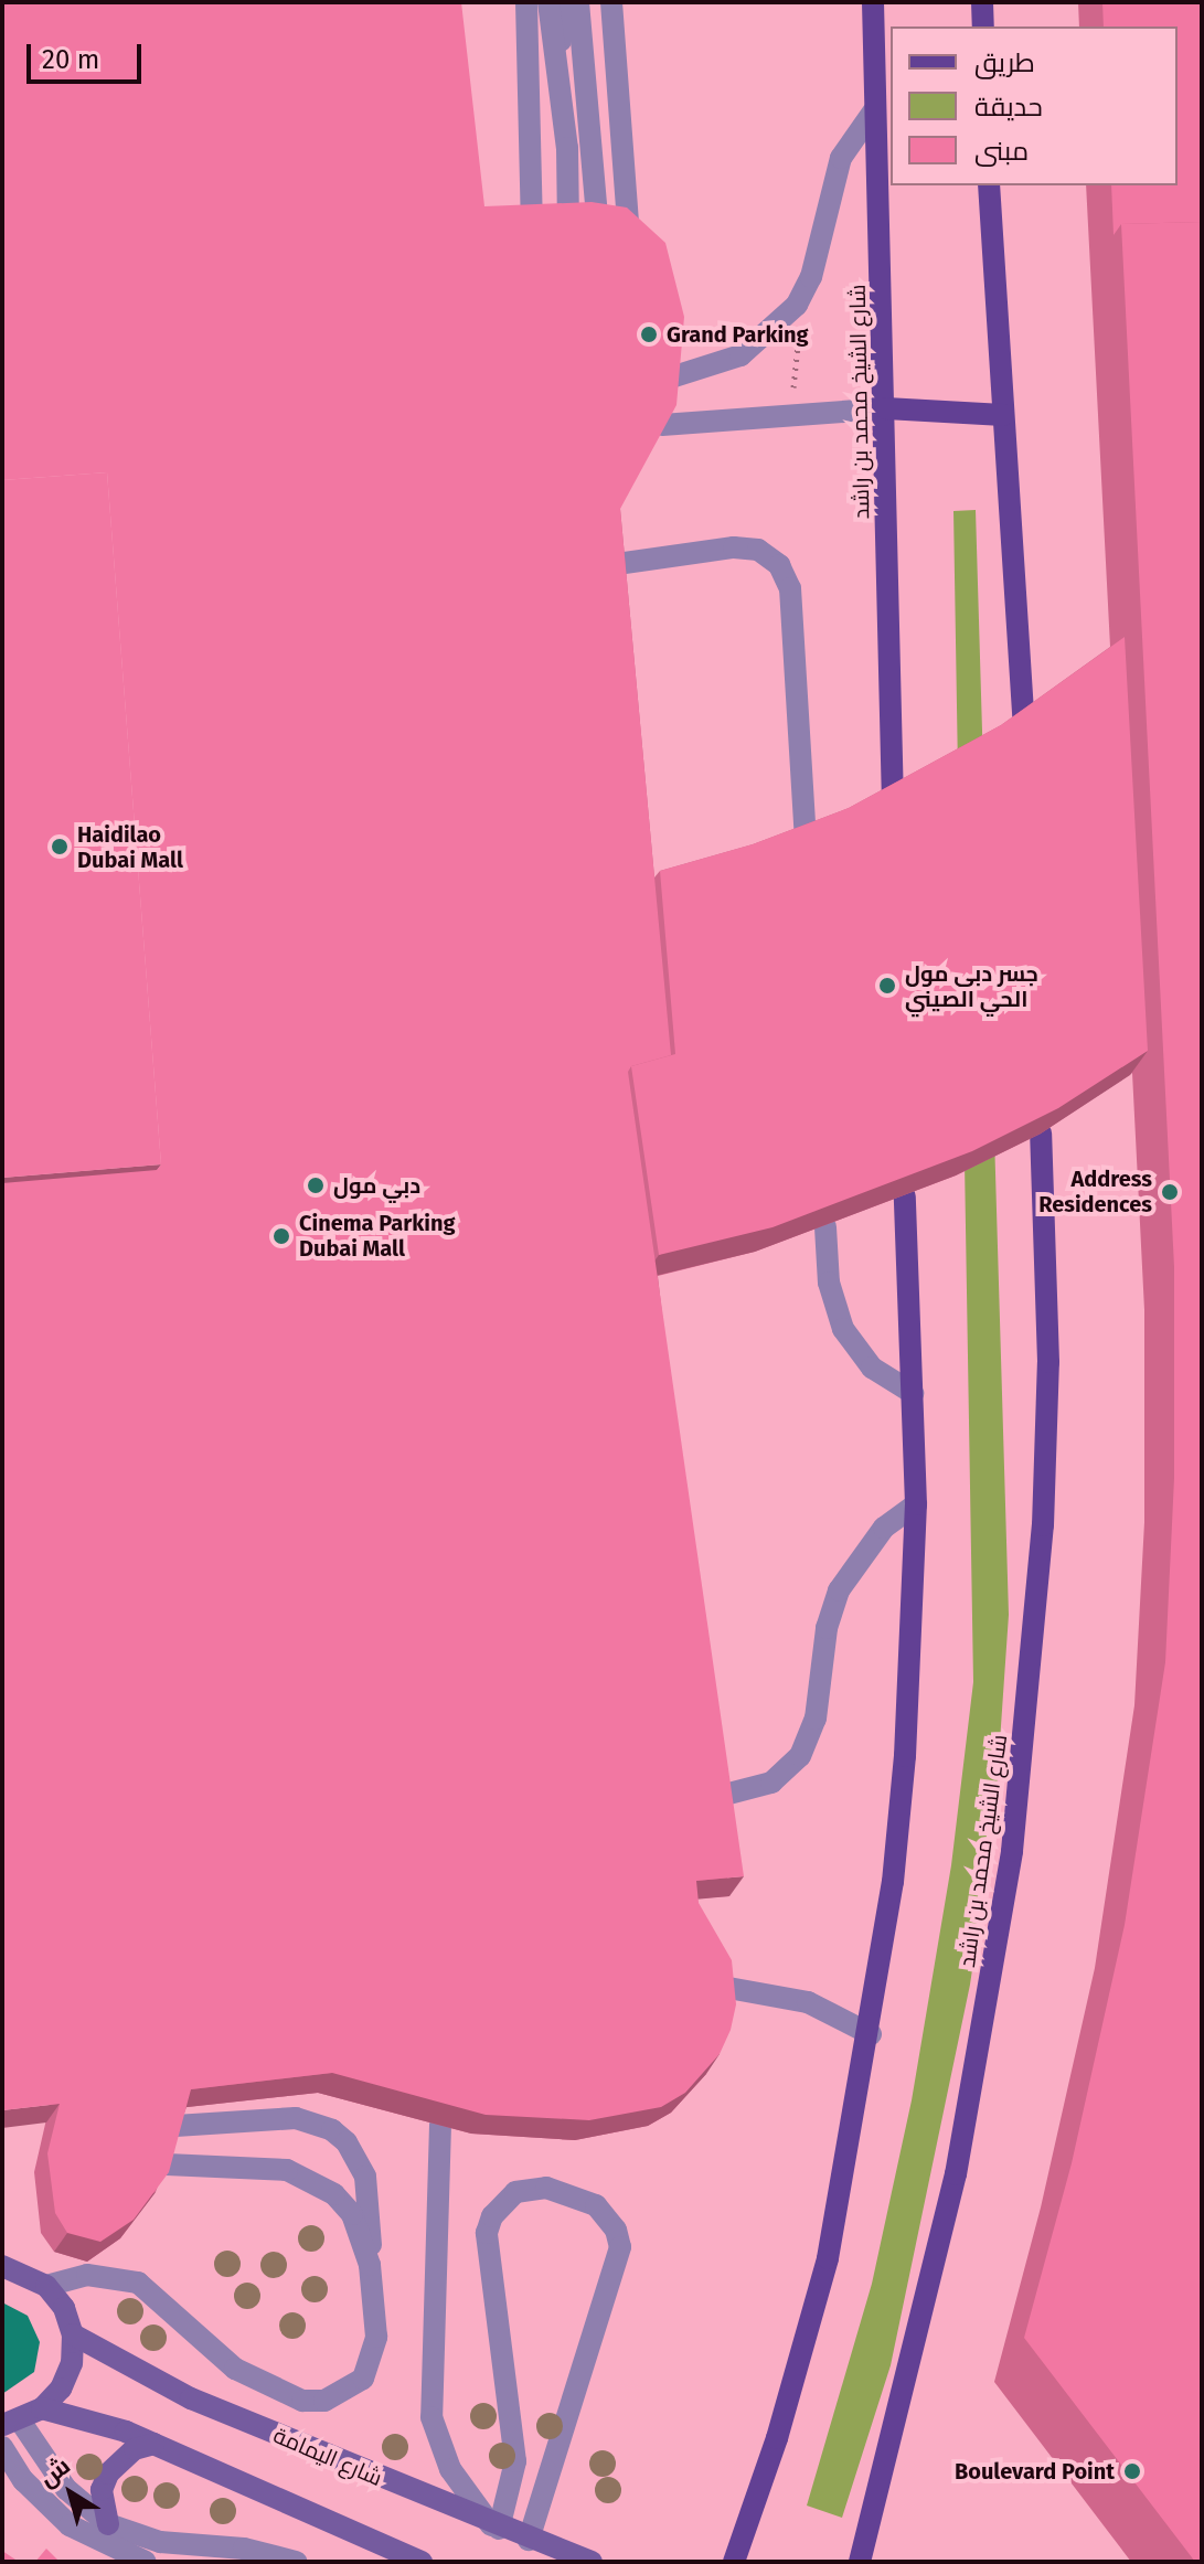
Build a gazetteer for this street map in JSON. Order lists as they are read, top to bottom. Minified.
{"streets":{"main road":["شارع الشيخ محمد بن راشد"],"street":["شارع اليمامة"]},"places":["Grand Parking","Haidilao Dubai Mall","جسر دبي مول الحي الصيني","دبي مول","Address Residences","Cinema Parking Dubai Mall","Boulevard Point"],"legend":["طريق","حديقة","مبنى"],"scale_bar":"20 m","north":"top left"}
